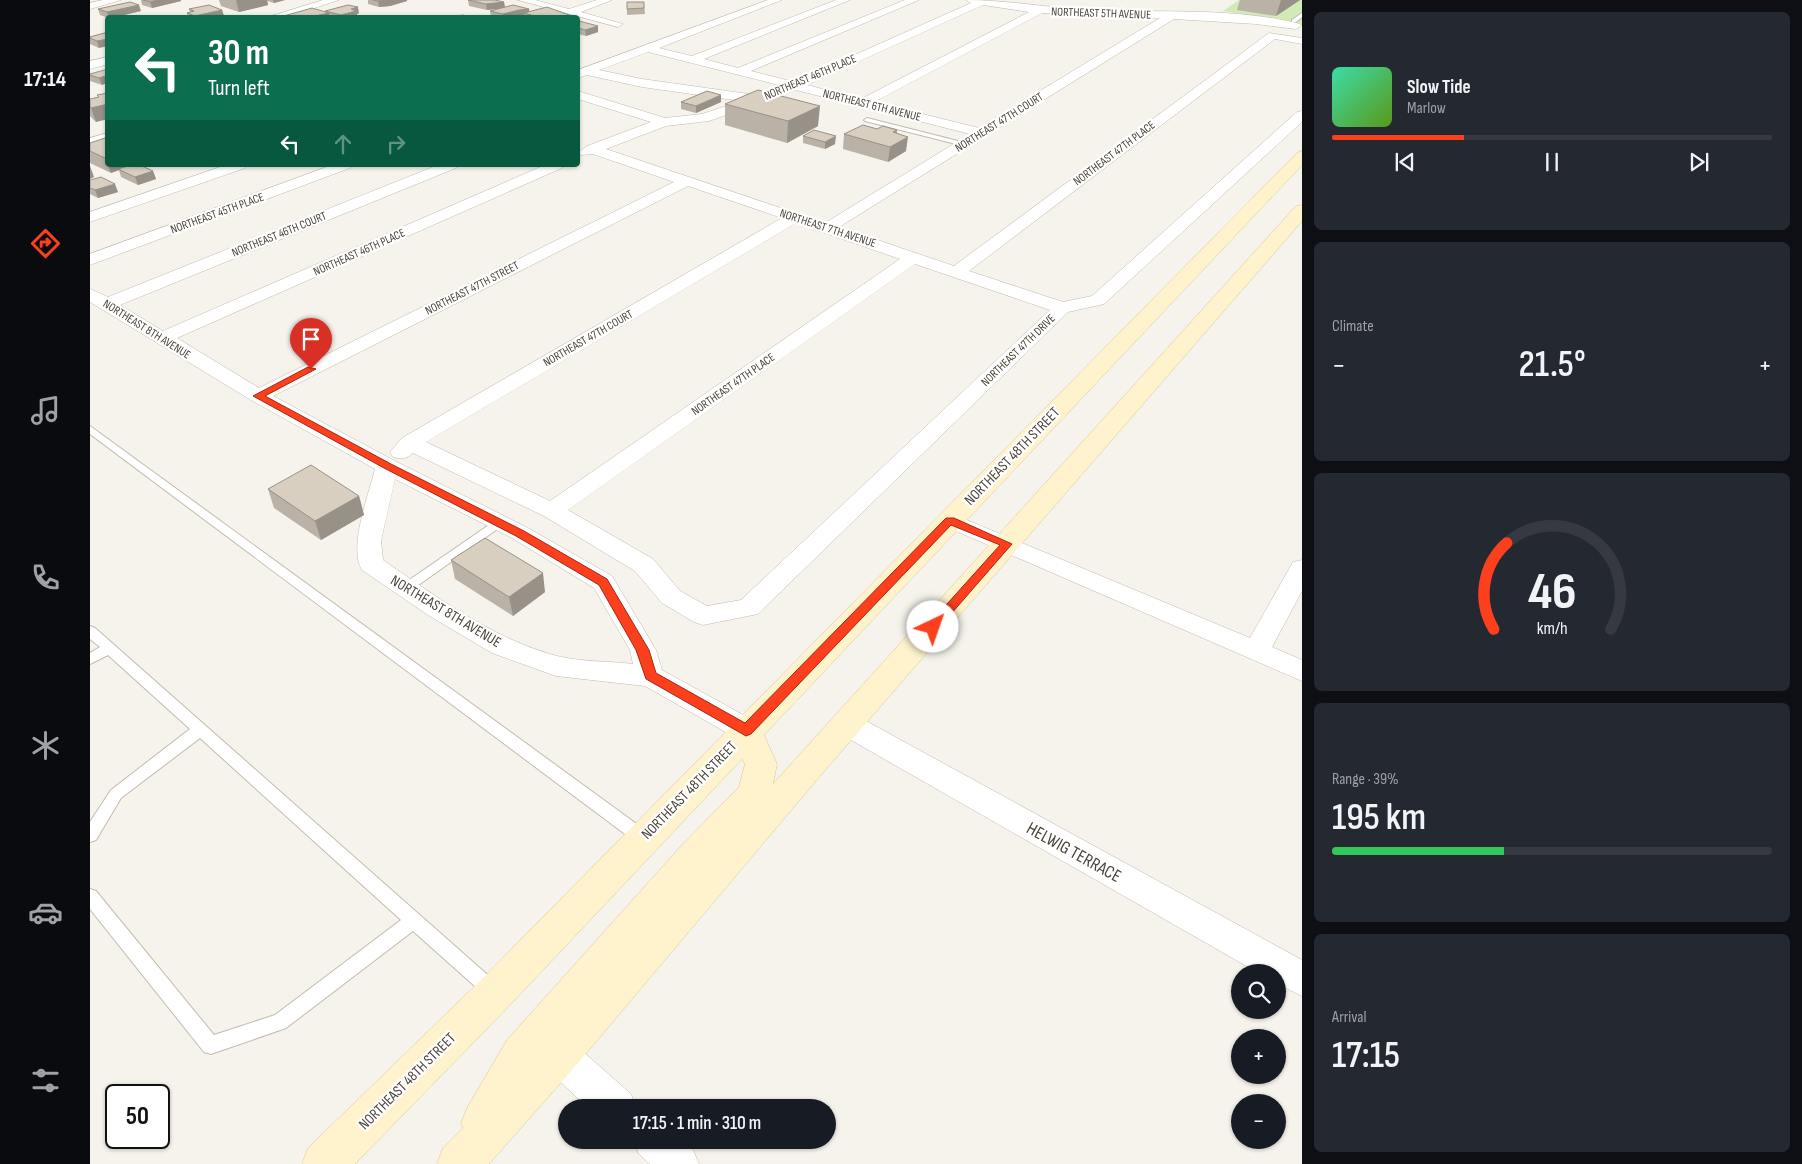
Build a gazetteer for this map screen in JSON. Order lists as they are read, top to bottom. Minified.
{"streets":{"main road":["NORTHEAST 48TH STREET"],"street":["NORTHEAST 5TH AVENUE","NORTHEAST 46TH PLACE","NORTHEAST 6TH AVENUE","NORTHEAST 47TH COURT","NORTHEAST 47TH PLACE","NORTHEAST 45TH PLACE","NORTHEAST 7TH AVENUE","NORTHEAST 46TH COURT","NORTHEAST 47TH STREET","NORTHEAST 8TH AVENUE","NORTHEAST 47TH DRIVE","HELWIG TERRACE"]},"crossings":[["NORTHEAST 5TH AVENUE","NORTHEAST 46TH PLACE"],["NORTHEAST 5TH AVENUE","NORTHEAST 47TH COURT"],["NORTHEAST 46TH PLACE","NORTHEAST 6TH AVENUE"],["NORTHEAST 46TH PLACE","NORTHEAST 7TH AVENUE"],["NORTHEAST 46TH PLACE","NORTHEAST 8TH AVENUE"],["NORTHEAST 6TH AVENUE","NORTHEAST 47TH COURT"],["NORTHEAST 47TH COURT","NORTHEAST 7TH AVENUE"],["NORTHEAST 47TH COURT","NORTHEAST 8TH AVENUE"],["NORTHEAST 47TH PLACE","NORTHEAST 7TH AVENUE"],["NORTHEAST 47TH PLACE","NORTHEAST 47TH DRIVE"],["NORTHEAST 7TH AVENUE","NORTHEAST 47TH STREET"],["NORTHEAST 7TH AVENUE","NORTHEAST 47TH DRIVE"],["NORTHEAST 46TH COURT","NORTHEAST 8TH AVENUE"],["NORTHEAST 47TH STREET","NORTHEAST 8TH AVENUE"],["NORTHEAST 8TH AVENUE","NORTHEAST 48TH STREET"]],"page":{"tabs":"17:14","turn":["30 m","Turn left"],"song":["Slow Tide","Marlow"],"tile":["Climate",["Range · 39%","195 km"],["Arrival","17:15"]],"heat":["−","21.5°","+"],"map_buttons":["+","−"],"limit":"50","trip":"17:15 · 1 min · 310 m","gauge":["46","km/h"]}}
